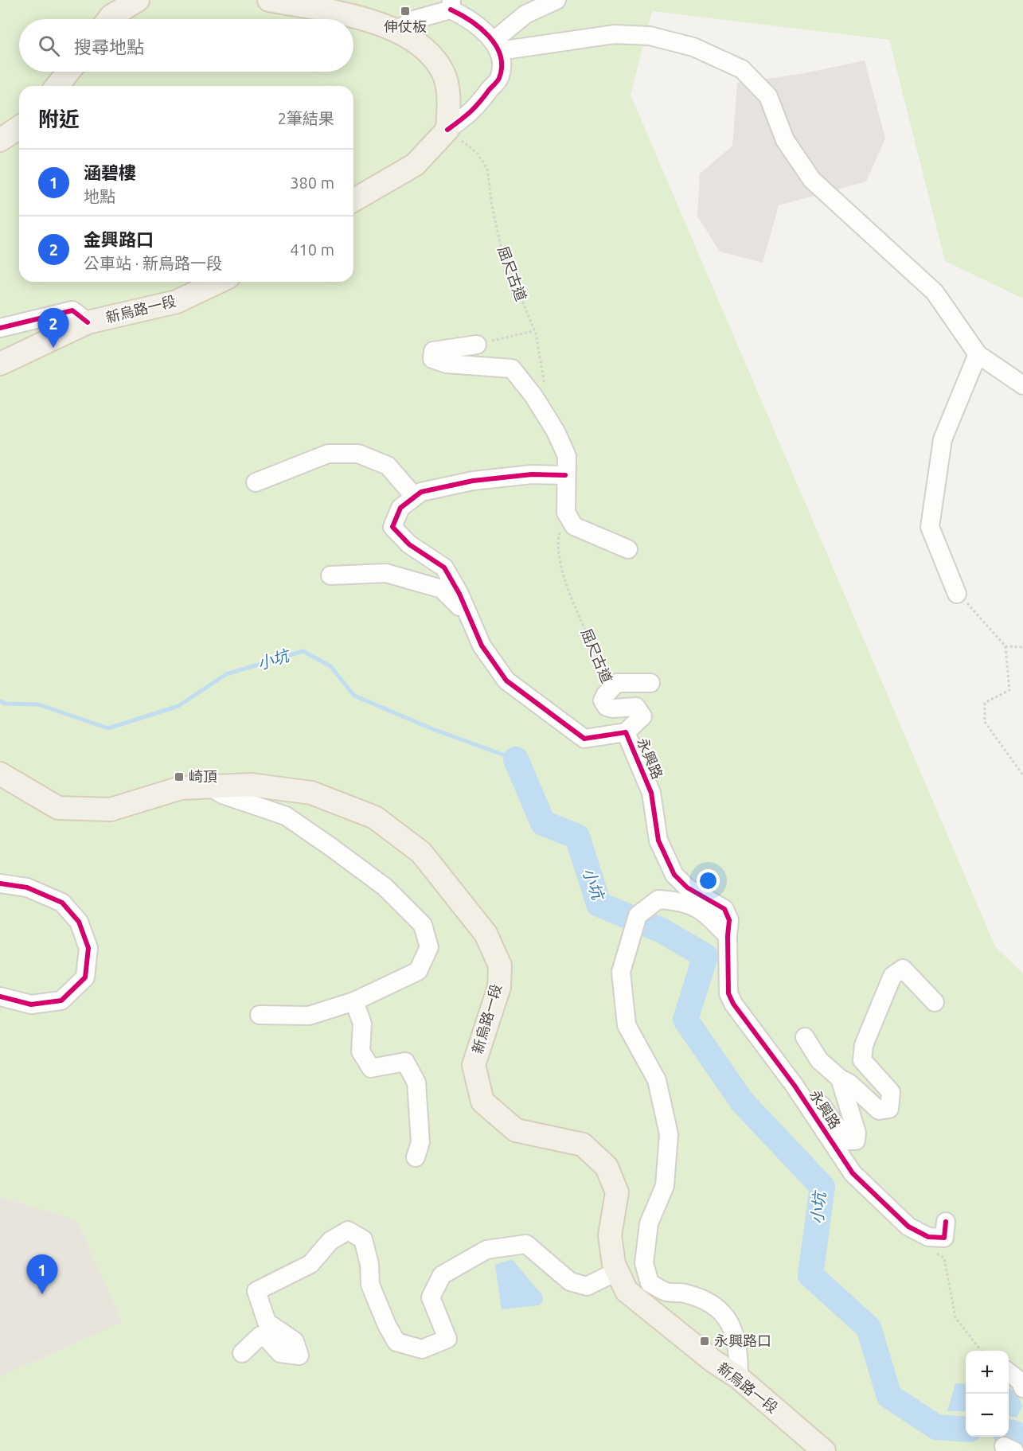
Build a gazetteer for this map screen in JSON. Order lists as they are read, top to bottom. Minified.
{"streets":{"main road":["新烏路一段"],"street":["永興路"],"path":["屈尺古道"]},"water":["小坑"],"places":{"transit":["伸仗板","崎頂","永興路口"]},"page":{"search":"搜尋地點","heading":["附近","2筆結果"],"list":[{"mark":"1","name":"涵碧樓","note":"地點","value":"380 m"},{"mark":"2","name":"金興路口","note":"公車站 · 新烏路一段","value":"410 m"}],"pins":["2","1"],"map_buttons":["+","−"]}}
